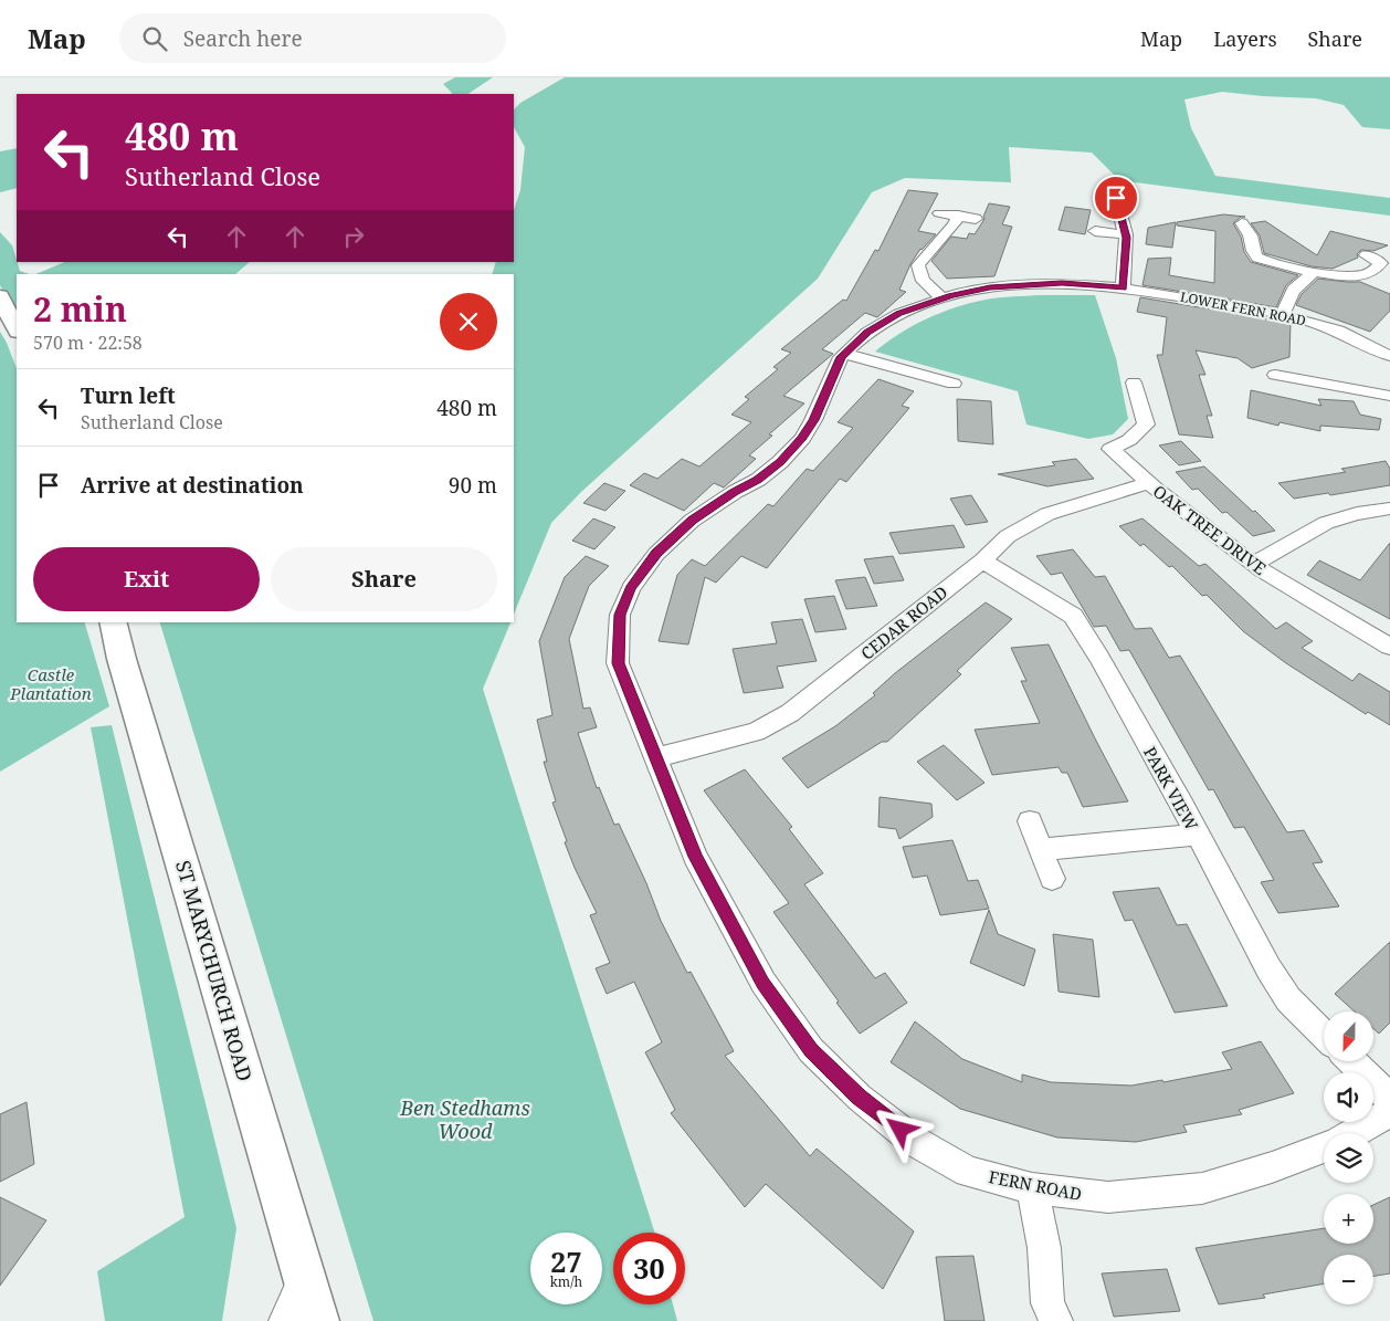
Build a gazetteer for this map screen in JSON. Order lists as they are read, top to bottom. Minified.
{"streets":{"street":["LOWER FERN ROAD","OAK TREE DRIVE","CEDAR ROAD","PARK VIEW","ST MARYCHURCH ROAD","FERN ROAD"]},"crossings":[["LOWER FERN ROAD","FERN ROAD"],["OAK TREE DRIVE","CEDAR ROAD"],["CEDAR ROAD","PARK VIEW"],["CEDAR ROAD","FERN ROAD"]],"parks":["Castle Plantation","Ben Stedhams Wood"],"north":"bottom","page":{"header":"Map","search":"Search here","nav":["Map","Layers","Share"],"turn":["480 m","Sutherland Close"],"heading":["2 min","570 m · 22:58"],"list":[{"name":"Turn left","note":"Sutherland Close","value":"480 m"},{"name":"Arrive at destination","value":"90 m"}],"buttons":["Exit","Share"],"map_buttons":["+","−"],"speed":"27 km/h","limit":"30"}}
